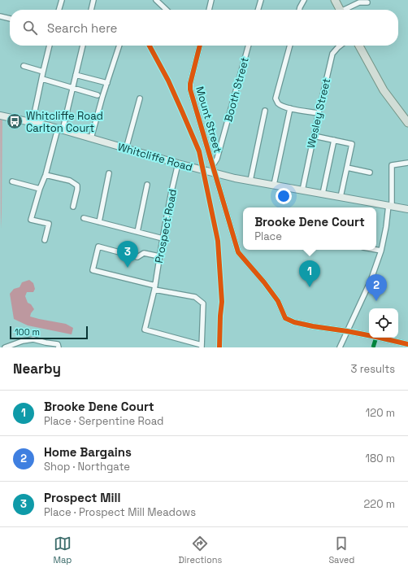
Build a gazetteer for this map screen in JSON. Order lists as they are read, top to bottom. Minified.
{"streets":{"main road":["Whitcliffe Road"],"street":["Booth Street","Wesley Street","Mount Street","Prospect Road"]},"crossings":[["Booth Street","Mount Street"],["Wesley Street","Whitcliffe Road"],["Whitcliffe Road","Prospect Road"]],"places":{"bus stop":["Whitcliffe Road Carlton Court"]},"scale_bar":"100 m","page":{"search":"Search here","popup":["Brooke Dene Court","Place"],"pins":["3","1","2"],"scale":"100 m","heading":["Nearby","3 results"],"list":[{"mark":"1","name":"Brooke Dene Court","note":"Place · Serpentine Road","value":"120 m"},{"mark":"2","name":"Home Bargains","note":"Shop · Northgate","value":"180 m"},{"mark":"3","name":"Prospect Mill","note":"Place · Prospect Mill Meadows","value":"220 m"}],"nav":["Map","Directions","Saved"]}}
